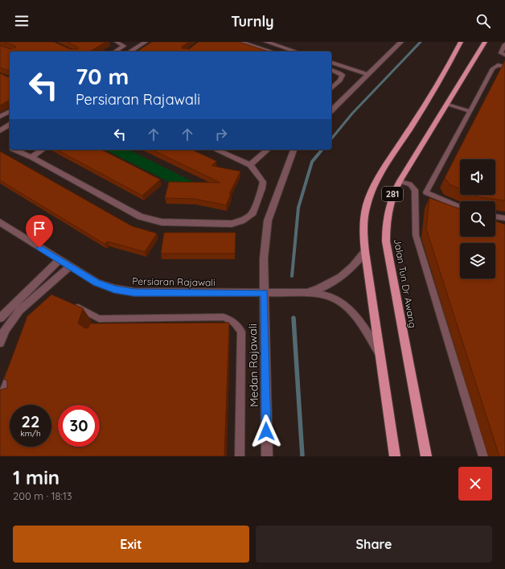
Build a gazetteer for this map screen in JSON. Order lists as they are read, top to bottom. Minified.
{"streets":{"main road":["281","Jalan Tun Dr Awang"],"street":["Persiaran Rajawali","Medan Rajawali"]},"crossings":[["281","Persiaran Rajawali"],["Persiaran Rajawali","Medan Rajawali"]],"page":{"header":"Turnly","turn":["70 m","Persiaran Rajawali"],"speed":"22 km/h","limit":"30","heading":["1 min","200 m · 18:13"],"buttons":["Exit","Share"]}}
